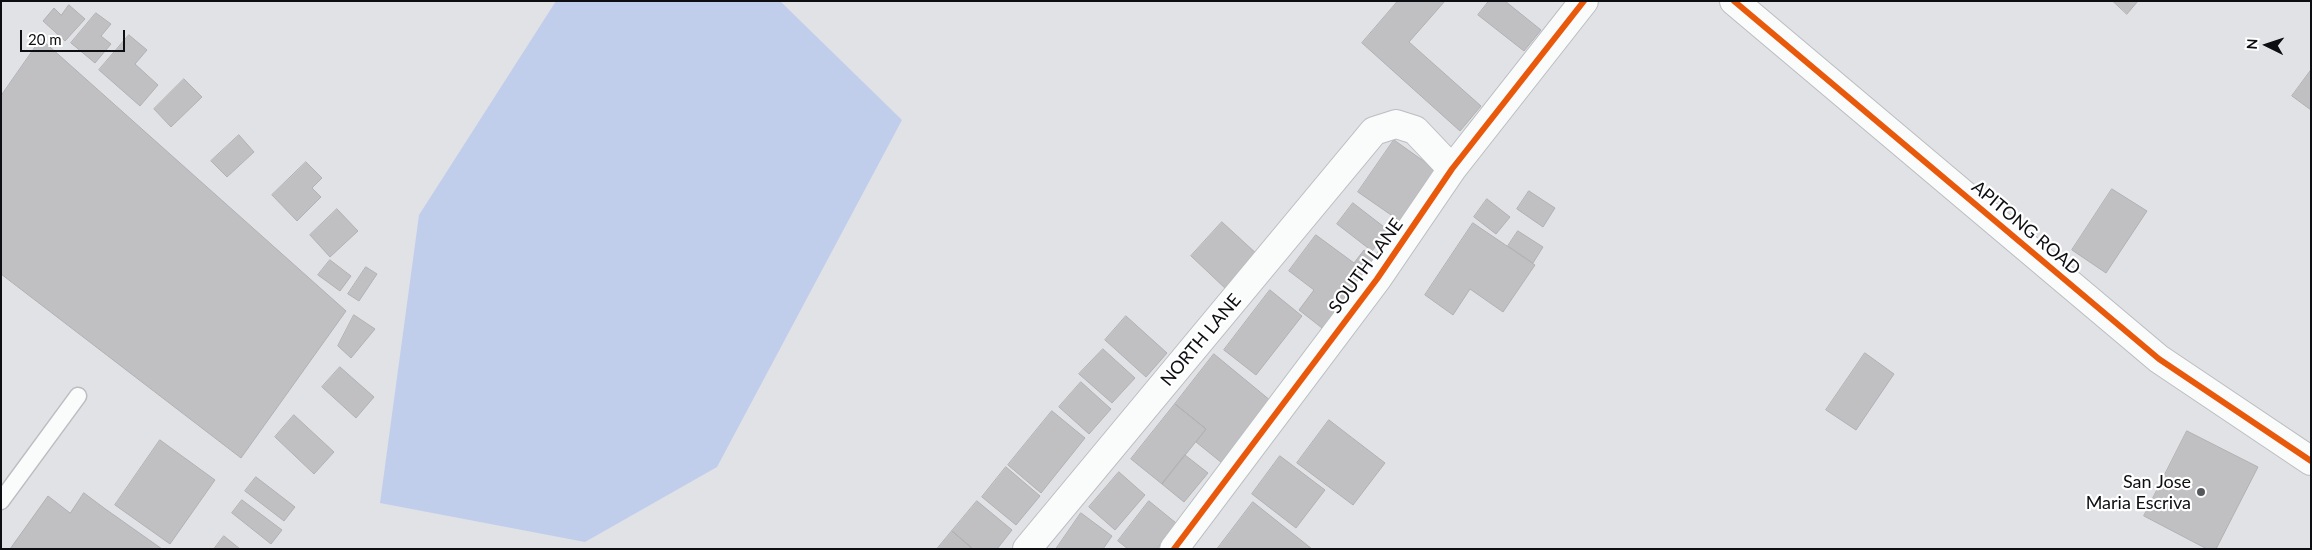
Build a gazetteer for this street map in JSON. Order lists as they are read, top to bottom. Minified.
{"streets":{"street":["APITONG ROAD","SOUTH LANE","NORTH LANE"]},"crossings":[["SOUTH LANE","NORTH LANE"]],"places":["San Jose Maria Escriva"],"scale_bar":"20 m","north":"left"}
